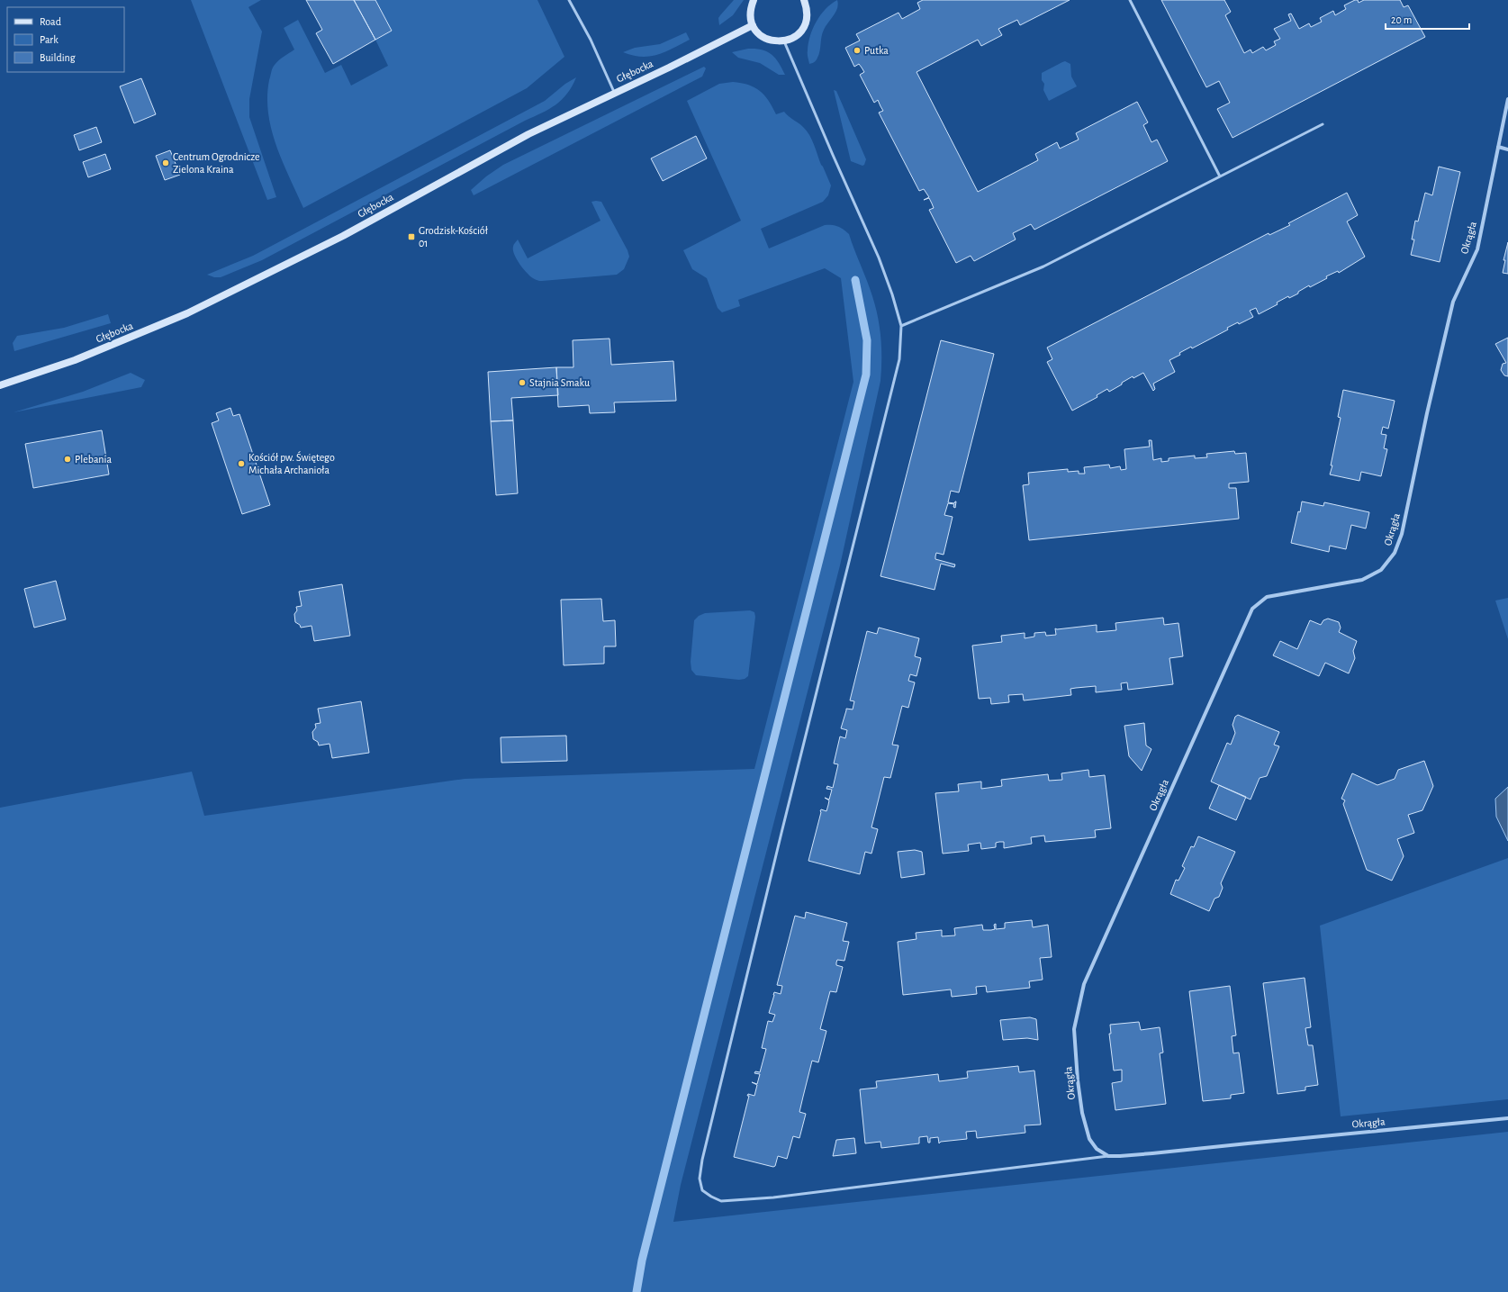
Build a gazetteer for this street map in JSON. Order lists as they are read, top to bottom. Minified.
{"streets":{"street":["Głębocka","Okrągła"]},"places":{"other":["Putka","Centrum Ogrodnicze Zielona Kraina","Stajnia Smaku","Plebania","Kościół pw. Świętego Michała Archanioła"],"transit":["Grodzisk-Kościół 01"]},"legend":["Road","Park","Building"],"scale_bar":"20 m"}
